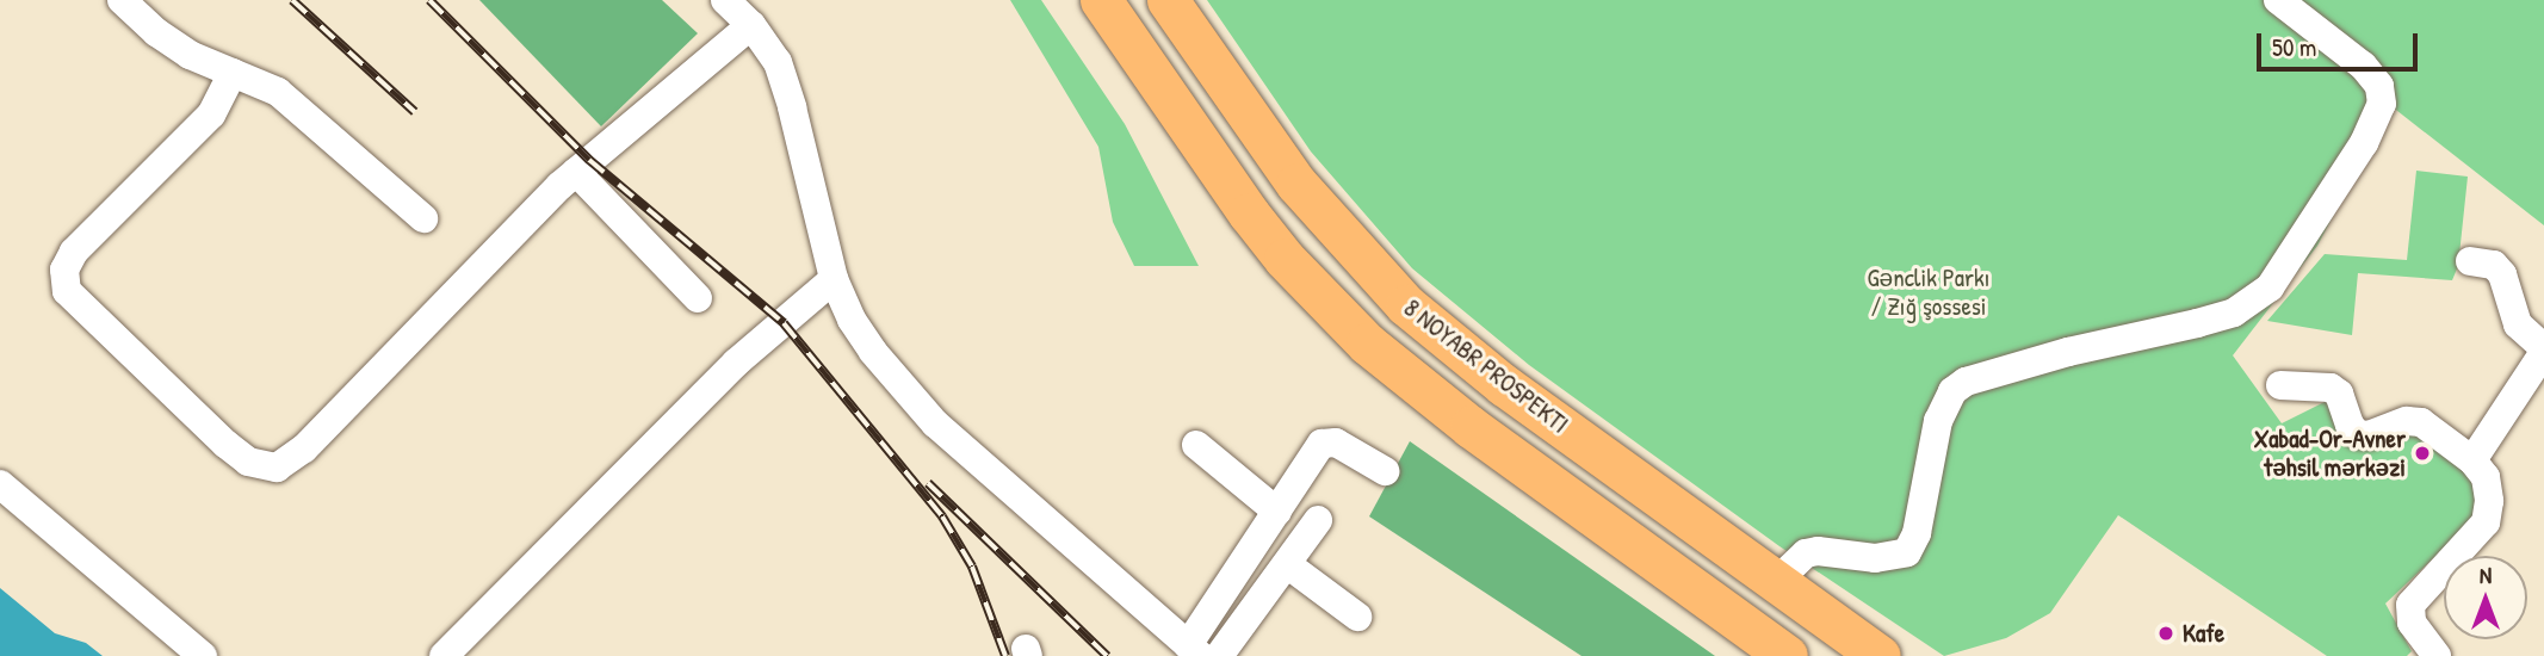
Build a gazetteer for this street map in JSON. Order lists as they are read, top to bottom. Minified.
{"streets":{"highway":["8 NOYABR PROSPEKTI"]},"parks":["Gənclik Parkı / Zığ şossesi"],"places":["Xabad-Or-Avner təhsil mərkəzi","Kafe"],"scale_bar":"50 m","north":"top"}
